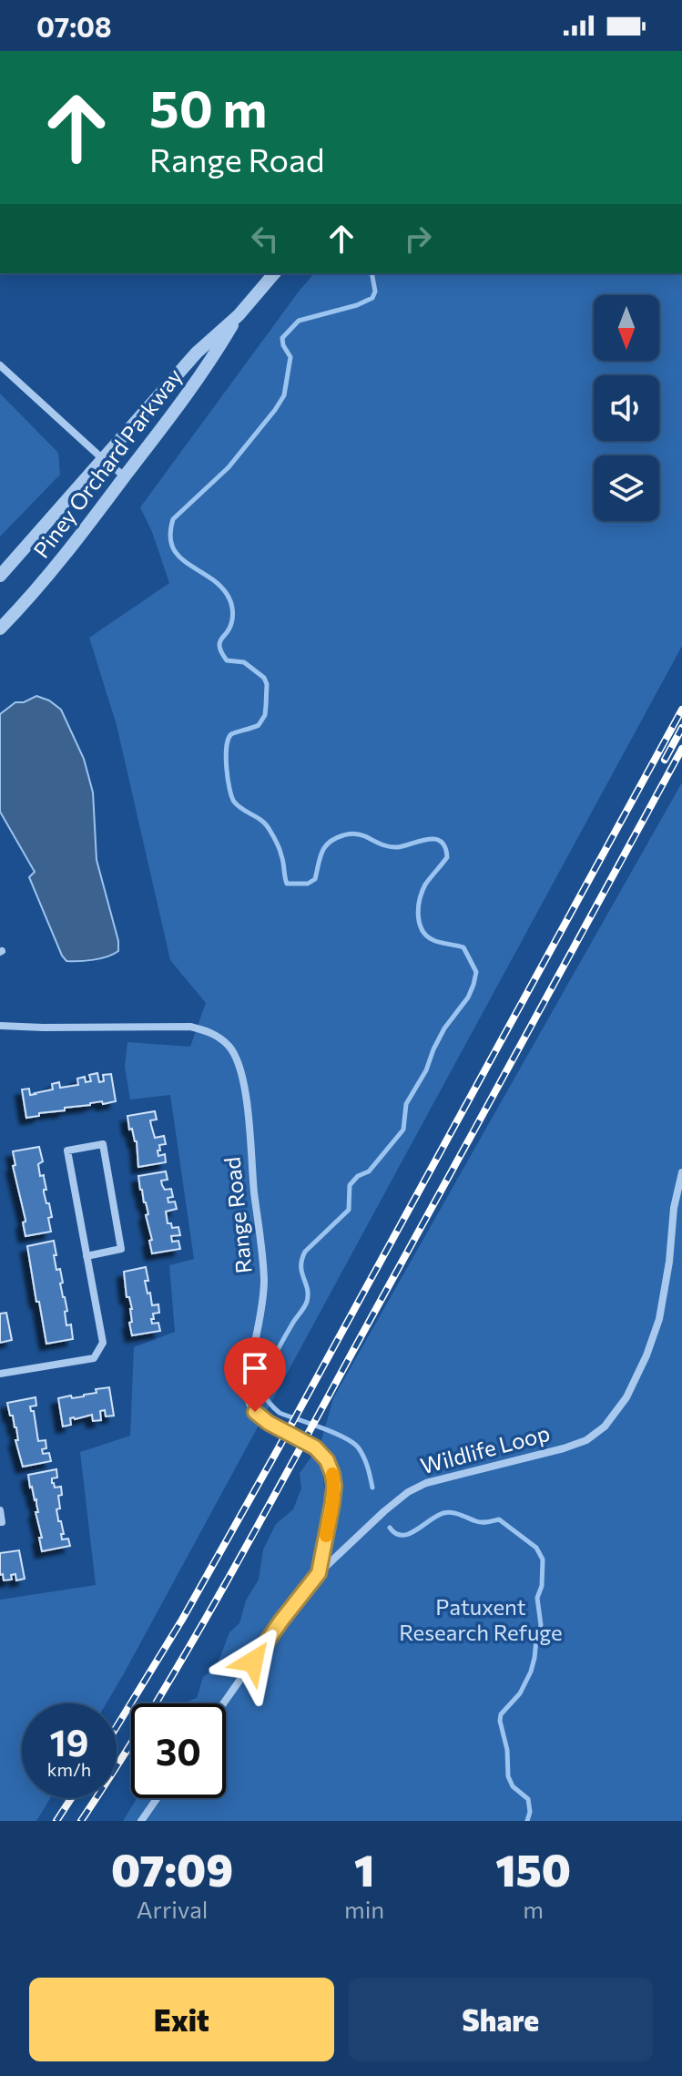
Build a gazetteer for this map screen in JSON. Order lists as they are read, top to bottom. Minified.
{"streets":{"street":["Piney Orchard Parkway","Range Road","Wildlife Loop"]},"crossings":[["Range Road","Wildlife Loop"]],"parks":["Patuxent Research Refuge"],"north":"bottom","page":{"status":"07:08","turn":["50 m","Range Road"],"speed":"19 km/h","limit":"30","eta":["07:09","Arrival","1","min","150","m"],"buttons":["Exit","Share"]}}
